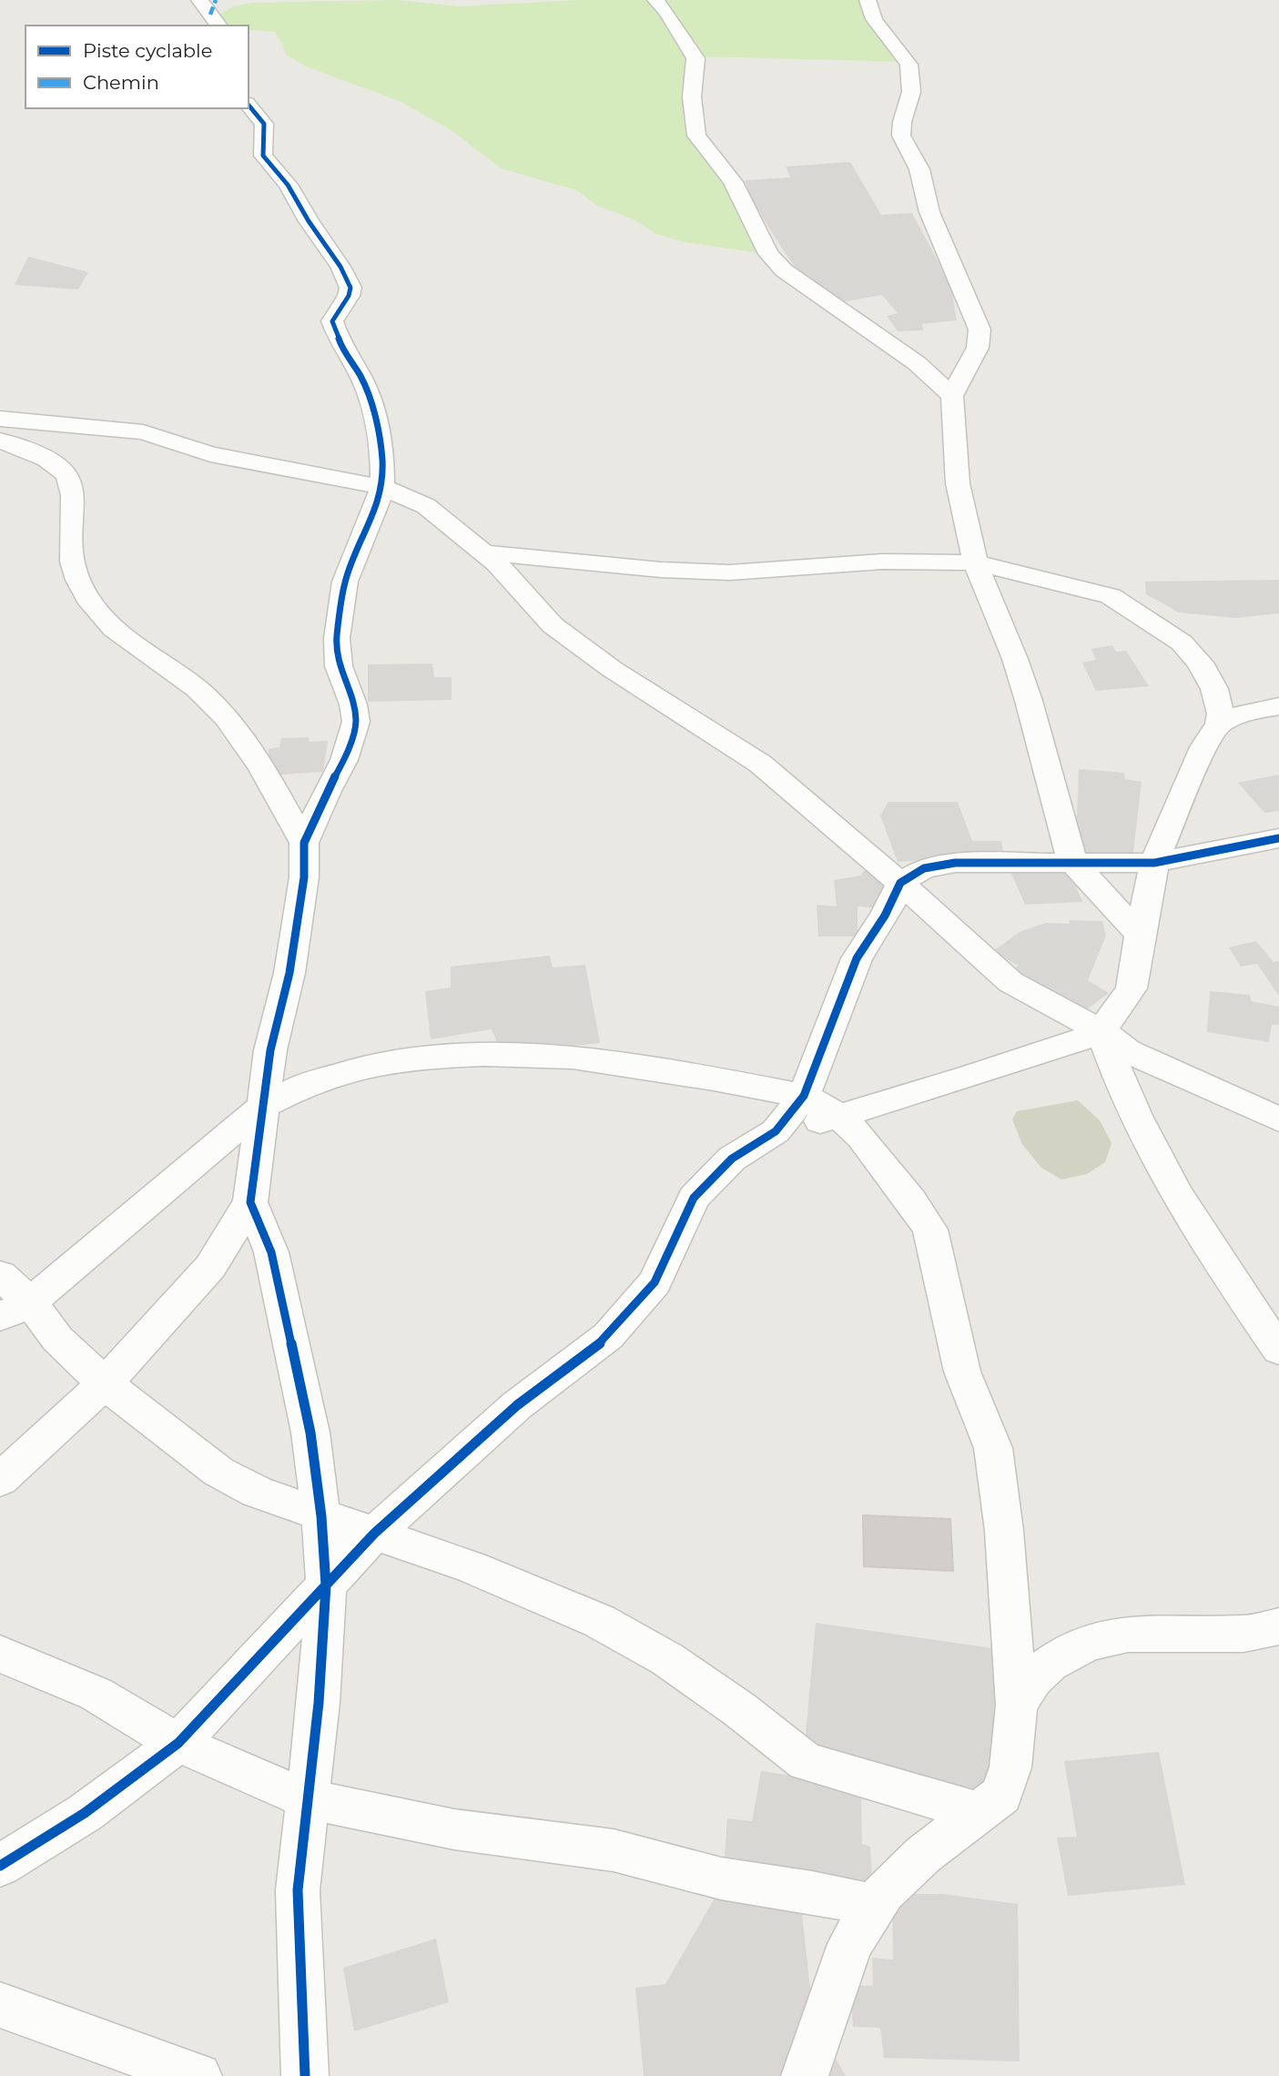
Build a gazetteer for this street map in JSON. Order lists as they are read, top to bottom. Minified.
{"legend":["Piste cyclable","Chemin"]}
